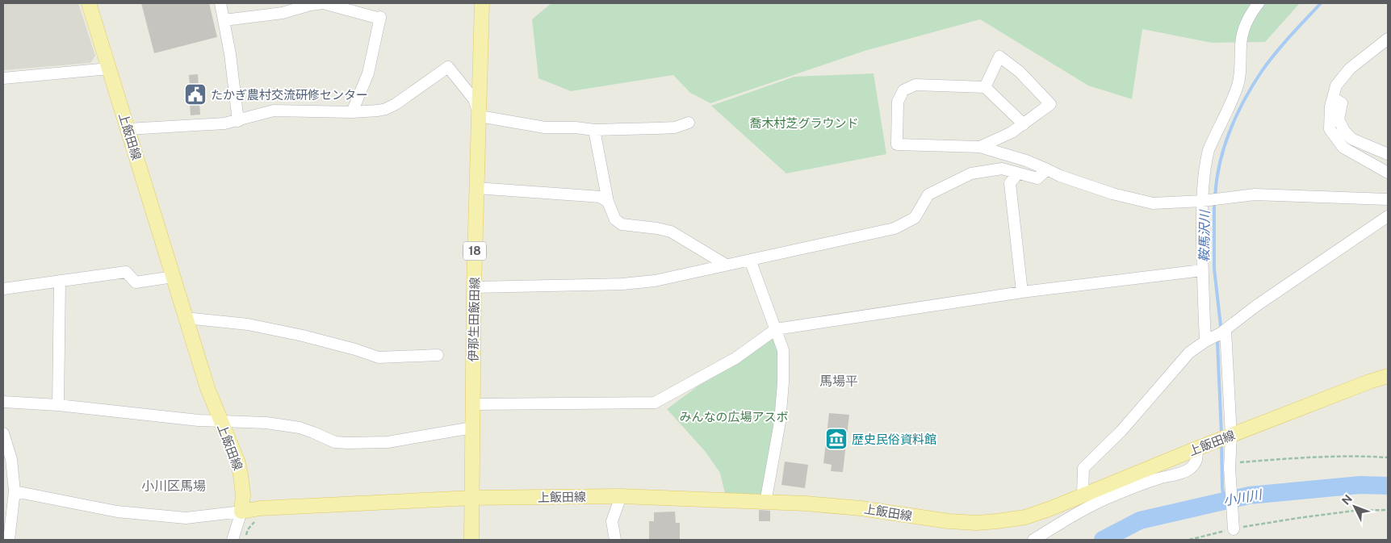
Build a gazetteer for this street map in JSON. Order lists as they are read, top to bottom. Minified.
{"streets":{"main road":["上飯田線","18","伊那生田飯田線"]},"crossings":[["上飯田線","伊那生田飯田線"]],"districts":["馬場平","小川区馬場"],"water":["鞍馬沢川","小川川"],"parks":["喬木村芝グラウンド","みんなの広場アスボ"],"places":{"public building":["たかぎ農村交流研修センター"],"museum":["歴史民俗資料館"]},"north":"top left"}
